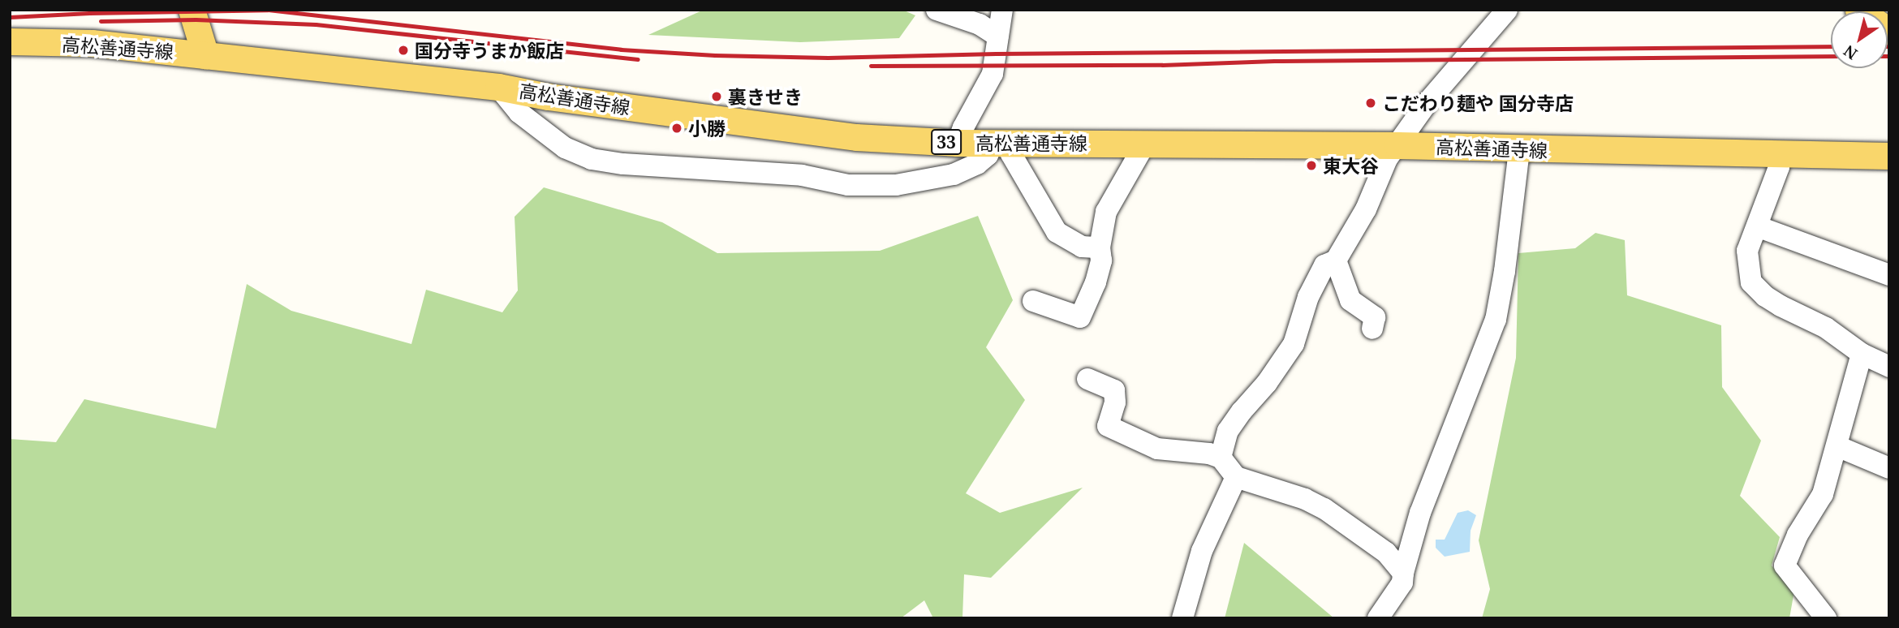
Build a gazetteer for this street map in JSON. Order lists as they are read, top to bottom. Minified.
{"streets":{"main road":["高松善通寺線","33"]},"places":["国分寺うまか飯店","裏きせき","こだわり麺や 国分寺店","小勝","東大谷"],"north":"bottom left"}
